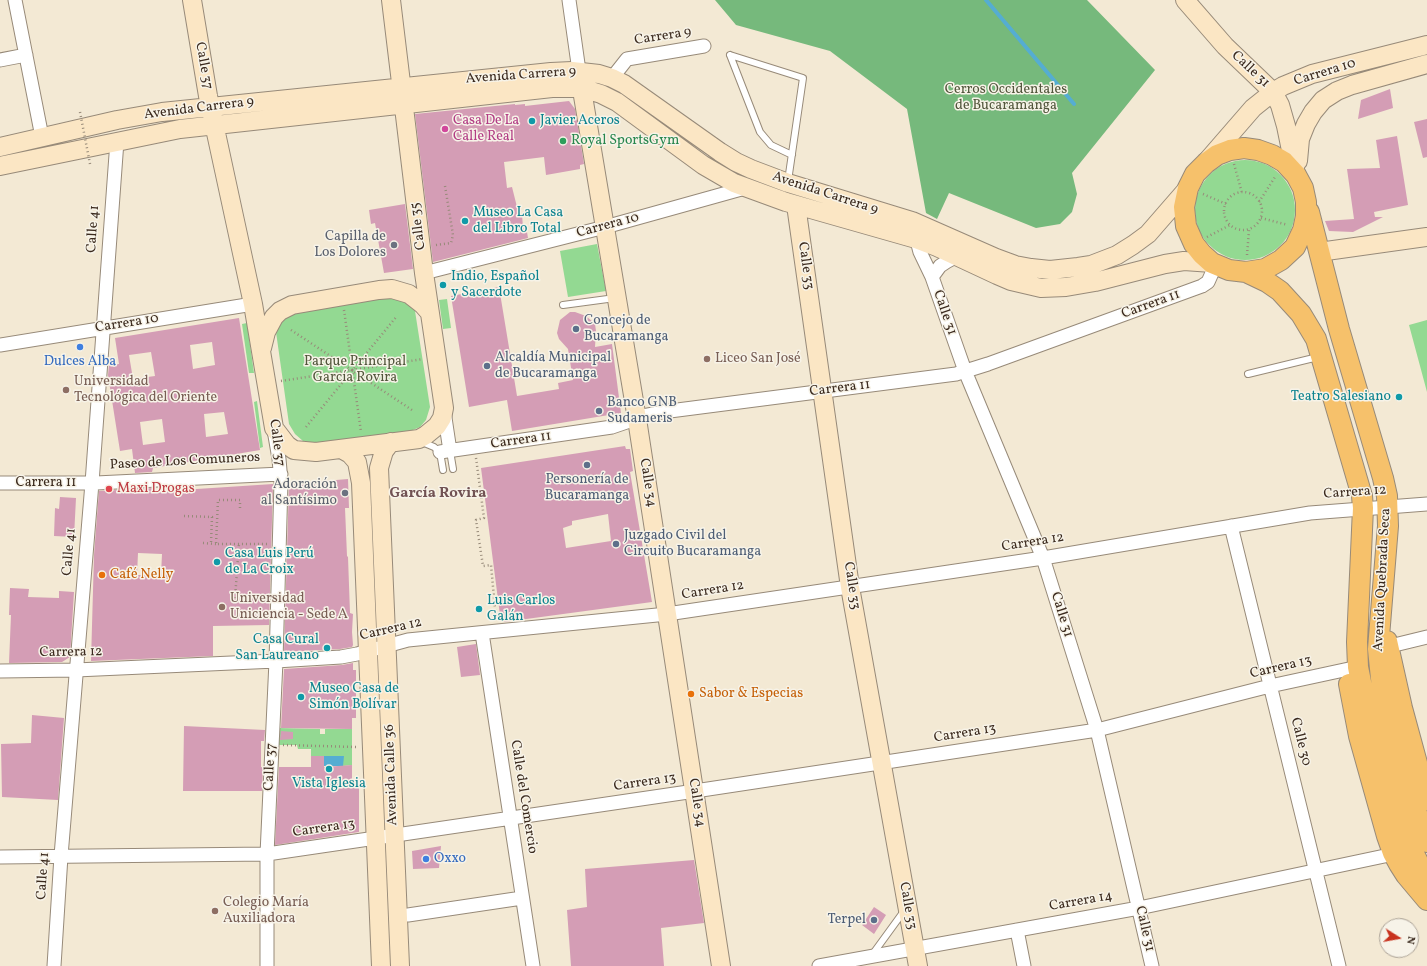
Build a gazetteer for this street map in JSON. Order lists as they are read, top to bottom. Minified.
{"streets":{"main road":["Calle 37","Calle 31","Carrera 10","Avenida Carrera 9","Calle 35","Calle 33","Calle 34","Avenida Quebrada Seca","Avenida Calle 36"],"street":["Carrera 9","Calle 41","Carrera 11","Paseo de Los Comuneros","Carrera 12","Carrera 13","Calle 30","Calle del Comercio","Carrera 14"]},"crossings":[["Carrera 9","Avenida Carrera 9"],["Calle 37","Carrera 10"],["Calle 37","Avenida Carrera 9"],["Calle 37","Paseo de Los Comuneros"],["Calle 37","Carrera 12"],["Calle 37","Carrera 13"],["Calle 31","Carrera 10"],["Calle 31","Avenida Carrera 9"],["Calle 31","Carrera 11"],["Calle 31","Carrera 12"],["Calle 31","Avenida Quebrada Seca"],["Calle 31","Carrera 13"],["Calle 31","Carrera 14"],["Carrera 10","Avenida Carrera 9"],["Carrera 10","Calle 35"],["Carrera 10","Calle 41"],["Carrera 10","Calle 34"],["Carrera 10","Avenida Quebrada Seca"],["Avenida Carrera 9","Calle 35"],["Avenida Carrera 9","Calle 41"],["Avenida Carrera 9","Calle 33"],["Avenida Carrera 9","Carrera 11"],["Avenida Carrera 9","Calle 34"],["Calle 35","Carrera 11"],["Calle 41","Carrera 11"],["Calle 41","Paseo de Los Comuneros"],["Calle 41","Carrera 12"],["Calle 41","Carrera 13"],["Calle 33","Carrera 11"],["Calle 33","Carrera 12"],["Calle 33","Carrera 13"],["Calle 33","Carrera 14"],["Carrera 11","Paseo de Los Comuneros"],["Carrera 11","Calle 34"],["Calle 34","Carrera 12"],["Calle 34","Carrera 13"],["Carrera 12","Avenida Quebrada Seca"],["Carrera 12","Calle 30"],["Carrera 12","Avenida Calle 36"],["Carrera 12","Calle del Comercio"],["Avenida Quebrada Seca","Carrera 13"],["Carrera 13","Calle 30"],["Carrera 13","Avenida Calle 36"],["Carrera 13","Calle del Comercio"],["Calle 30","Carrera 14"]],"districts":["García Rovira"],"parks":["Cerros Occidentales de Bucaramanga","Parque Principal García Rovira"],"places":["Javier Aceros","Casa De La Calle Real","Royal SportsGym","Museo La Casa del Libro Total","Capilla de Los Dolores","Indio, Español y Sacerdote","Concejo de Bucaramanga","Dulces Alba","Liceo San José","Alcaldía Municipal de Bucaramanga","Universidad Tecnológica del Oriente","Teatro Salesiano","Banco GNB Sudameris","Personería de Bucaramanga","Maxi Drogas","Adoración al Santísimo","Juzgado Civil del Circuito Bucaramanga","Casa Luis Perú de La Croix","Café Nelly","Universidad Uniciencia - Sede A","Luis Carlos Galán","Casa Cural San Laureano","Sabor & Especias","Museo Casa de Simón Bolívar","Vista Iglesia","Oxxo","Colegio María Auxiliadora","Terpel"],"north":"right"}
